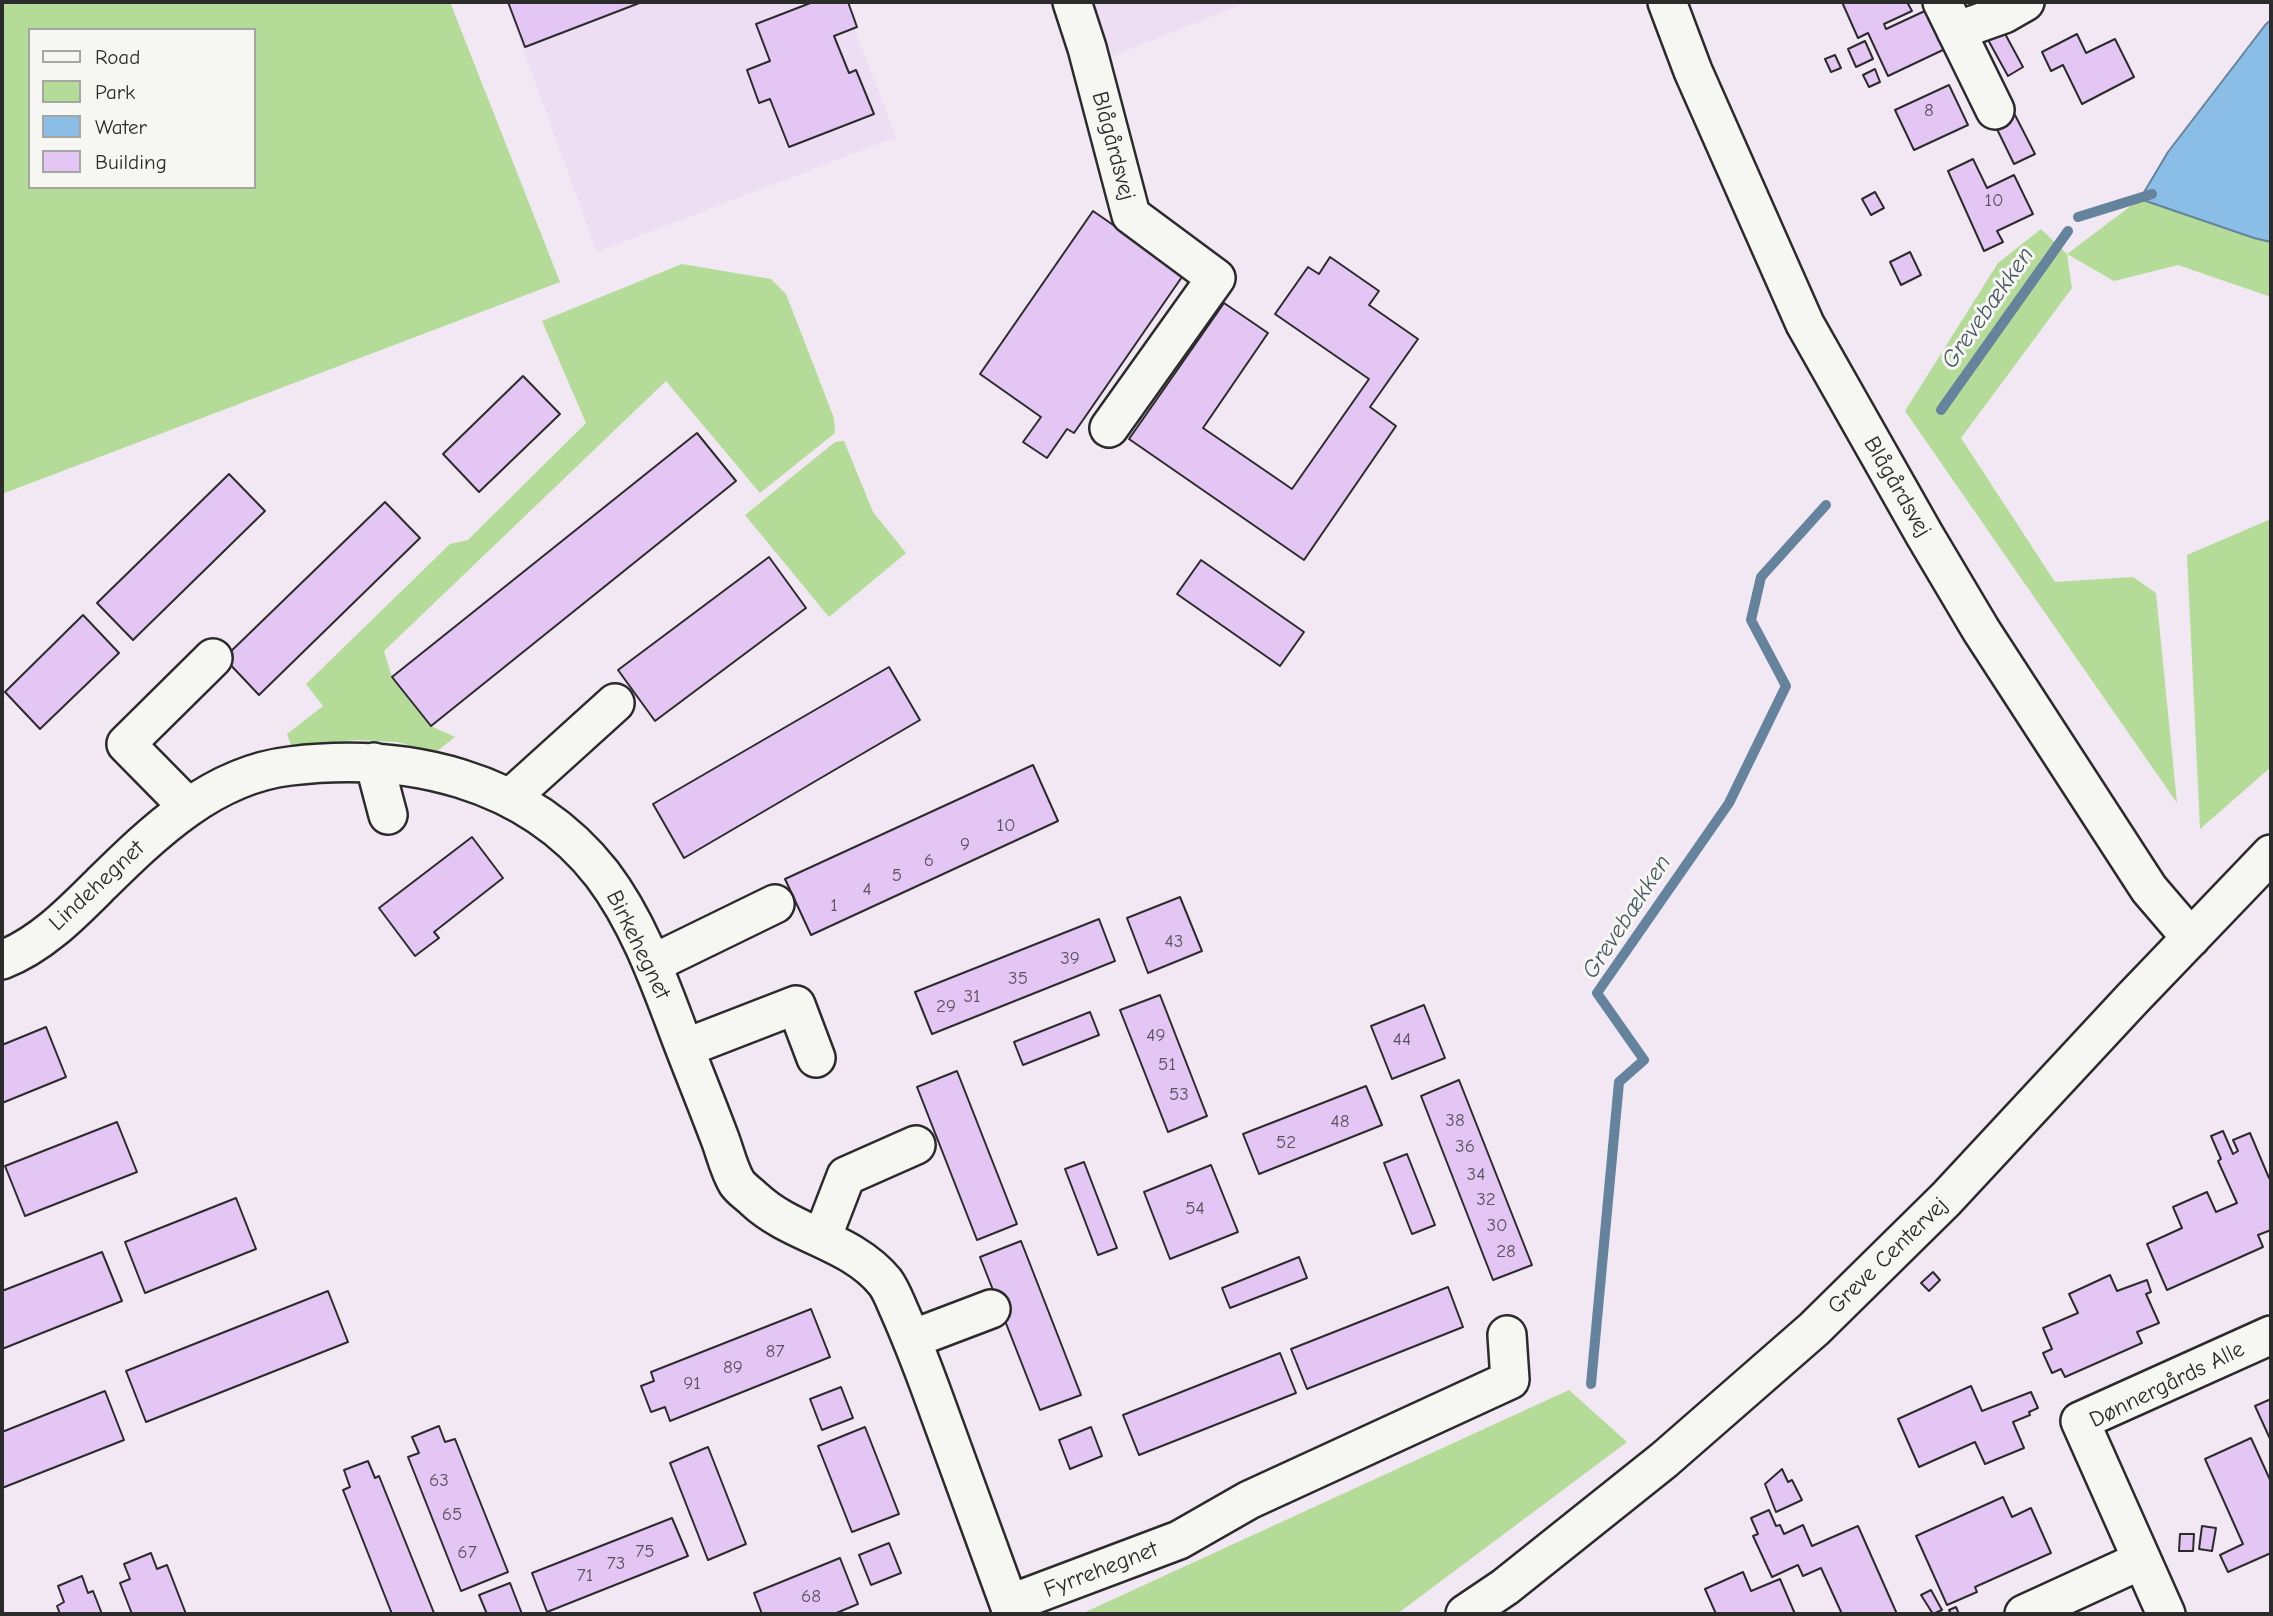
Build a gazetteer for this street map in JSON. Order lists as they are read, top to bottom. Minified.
{"streets":{"street":["Blågårdsvej","Lindehegnet","Birkehegnet","Greve Centervej","Dønnergårds Alle","Fyrrehegnet"]},"crossings":[["Blågårdsvej","Greve Centervej"],["Lindehegnet","Birkehegnet"],["Birkehegnet","Fyrrehegnet"]],"water":["Grevebækken"],"house_numbers":["8","10","10","9","6","5","4","1","43","39","35","31","29","49","44","51","53","38","48","52","36","34","32","54","30","28","87","89","91","63","65","75","67","73","71","68"],"legend":["Road","Park","Water","Building"]}
